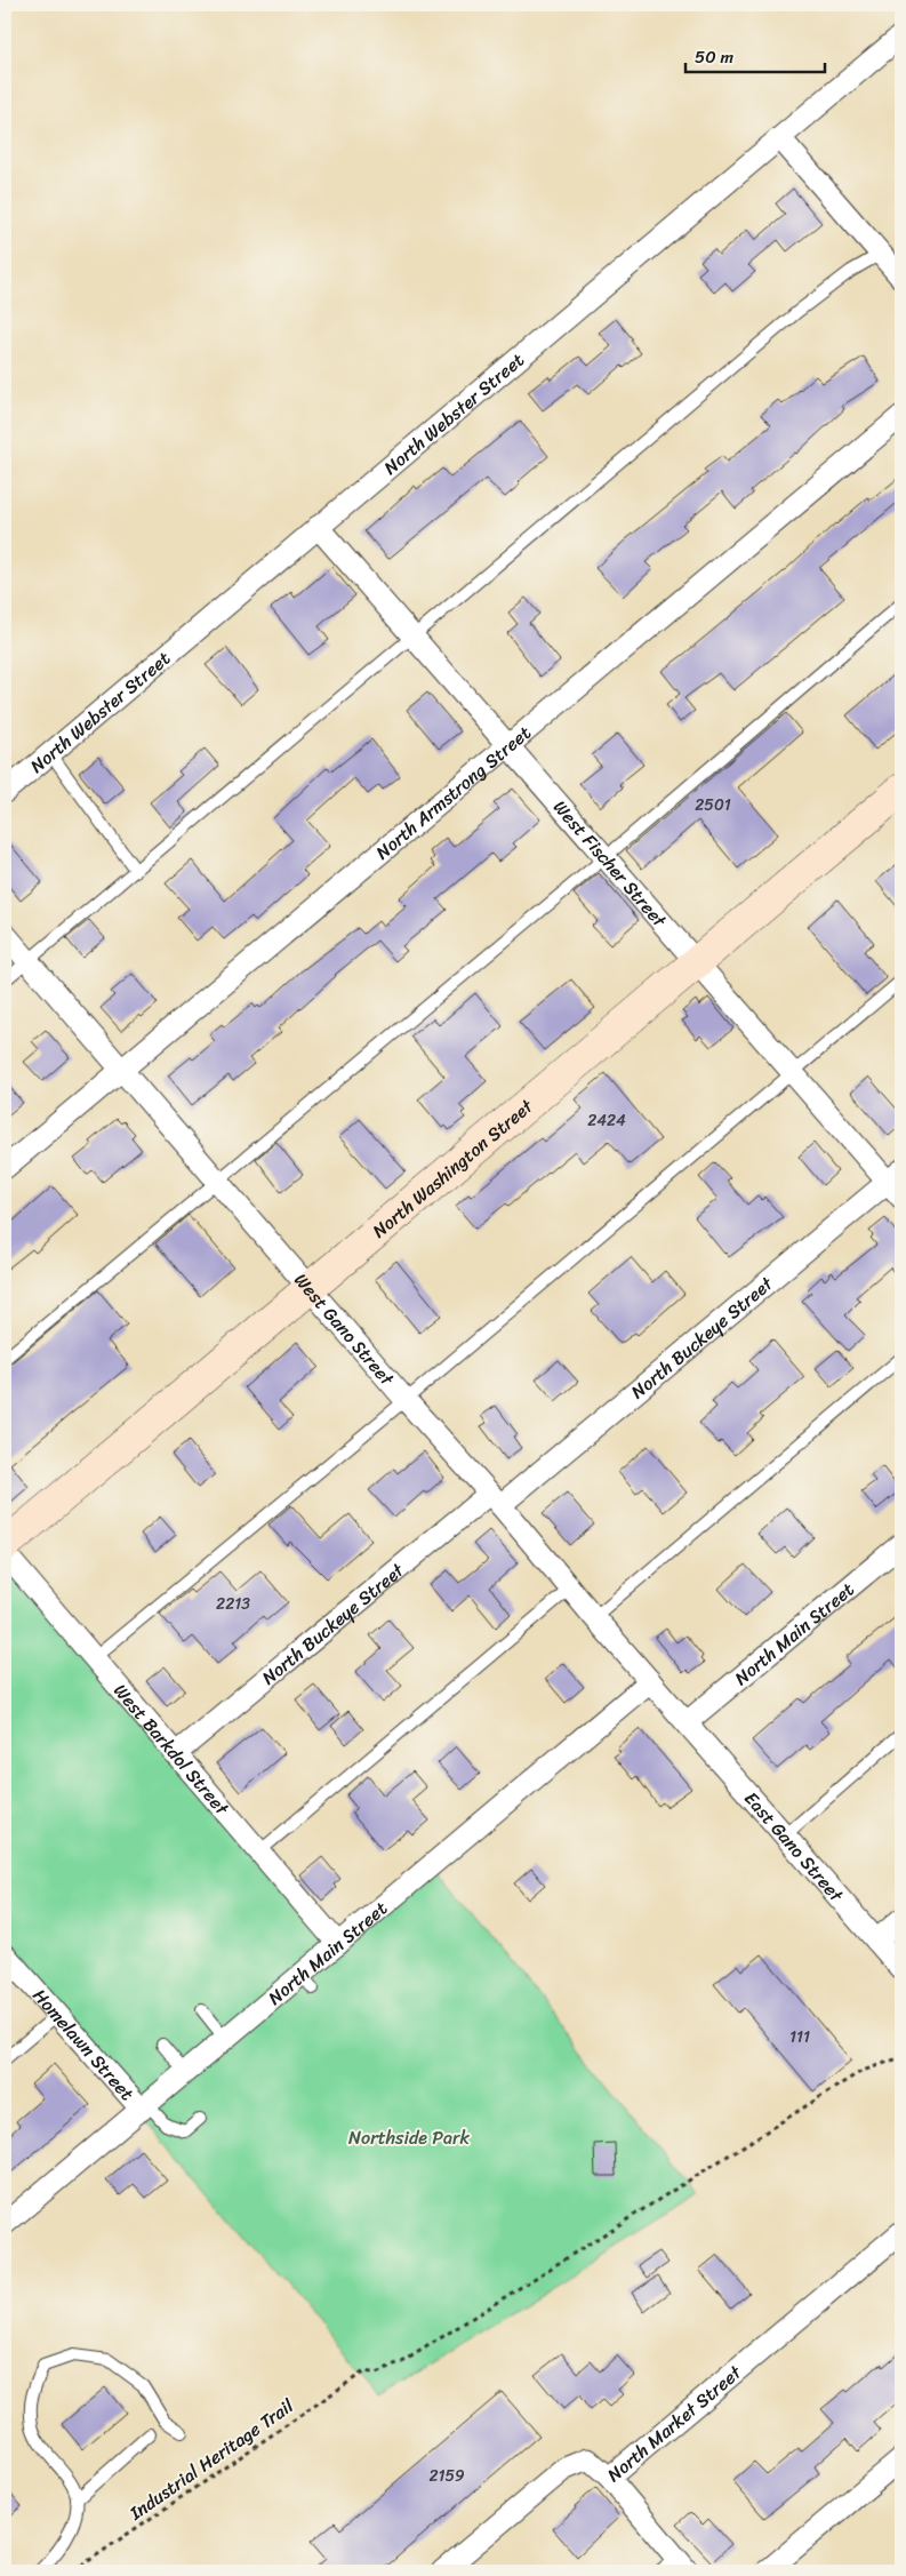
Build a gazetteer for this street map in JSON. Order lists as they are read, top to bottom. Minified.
{"streets":{"main road":["North Washington Street"],"street":["North Webster Street","North Armstrong Street","West Fischer Street","West Gano Street","North Buckeye Street","North Main Street","West Barkdol Street","East Gano Street","Homelawn Street","North Market Street"],"path":["Industrial Heritage Trail"]},"crossings":[["North Webster Street","West Fischer Street"],["North Armstrong Street","West Fischer Street"],["North Armstrong Street","West Gano Street"],["West Fischer Street","North Washington Street"],["West Fischer Street","North Buckeye Street"],["North Washington Street","West Gano Street"],["West Gano Street","North Buckeye Street"],["West Gano Street","North Main Street"],["West Gano Street","East Gano Street"],["North Buckeye Street","West Barkdol Street"],["North Main Street","West Barkdol Street"],["North Main Street","East Gano Street"],["North Main Street","Homelawn Street"]],"parks":["Northside Park"],"house_numbers":["2501","2424","2213","111","2159"],"scale_bar":"50 m"}
